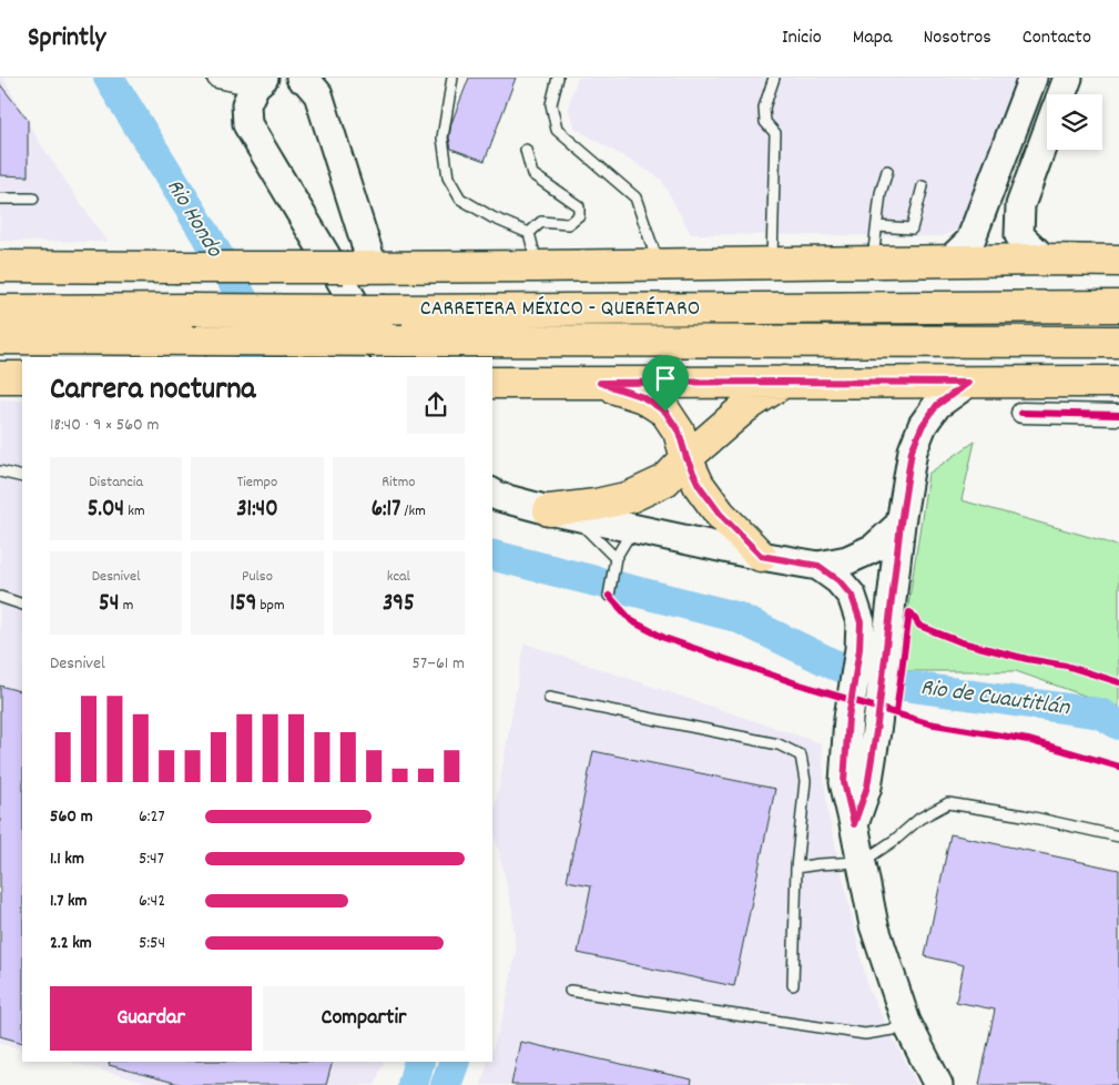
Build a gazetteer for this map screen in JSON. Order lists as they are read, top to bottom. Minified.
{"streets":{"main road":["CARRETERA MÉXICO - QUERÉTARO"]},"water":["Rio Hondo","Rio de Cuautitlán"],"page":{"header":"Sprintly","nav":["Inicio","Mapa","Nosotros","Contacto"],"heading":["Carrera nocturna","18:40 · 9 × 560 m"],"stats":[["Distancia","5.04 km"],["Tiempo","31:40"],["Ritmo","6:17 /km"],["Desnivel","54 m"],["Pulso","159 bpm"],["kcal","395"]],"chart":["Desnivel","57–61 m"],"list":[{"name":"560 m","note":"6:27"},{"name":"1.1 km","note":"5:47"},{"name":"1.7 km","note":"6:42"},{"name":"2.2 km","note":"5:54"}],"buttons":["Guardar","Compartir"]}}
